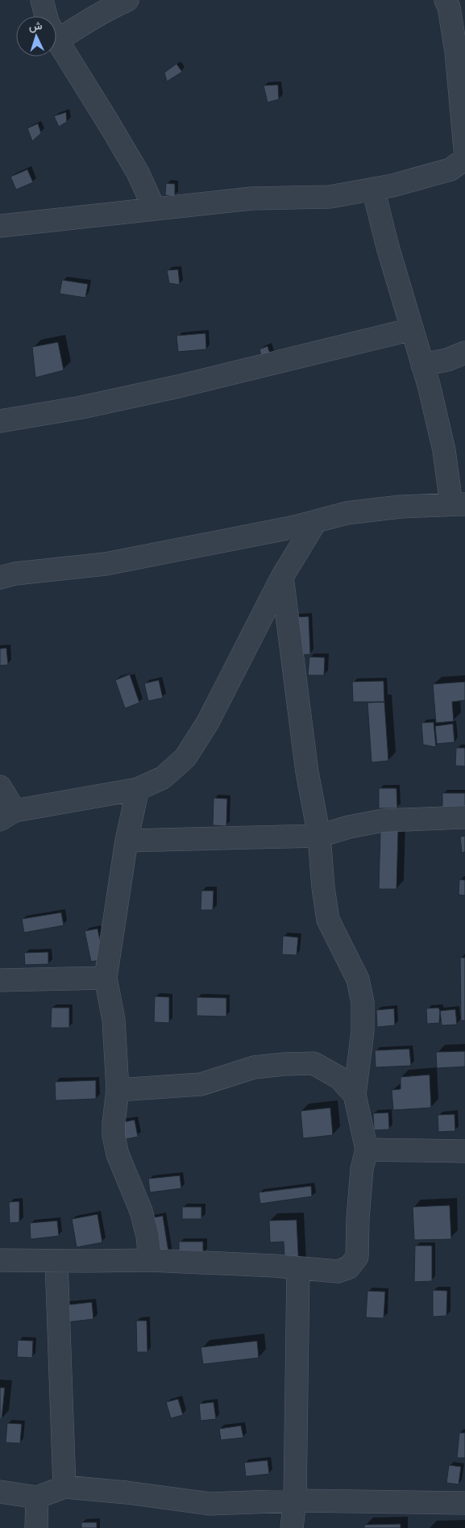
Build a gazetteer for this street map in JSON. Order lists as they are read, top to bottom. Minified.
{"north":"top"}
